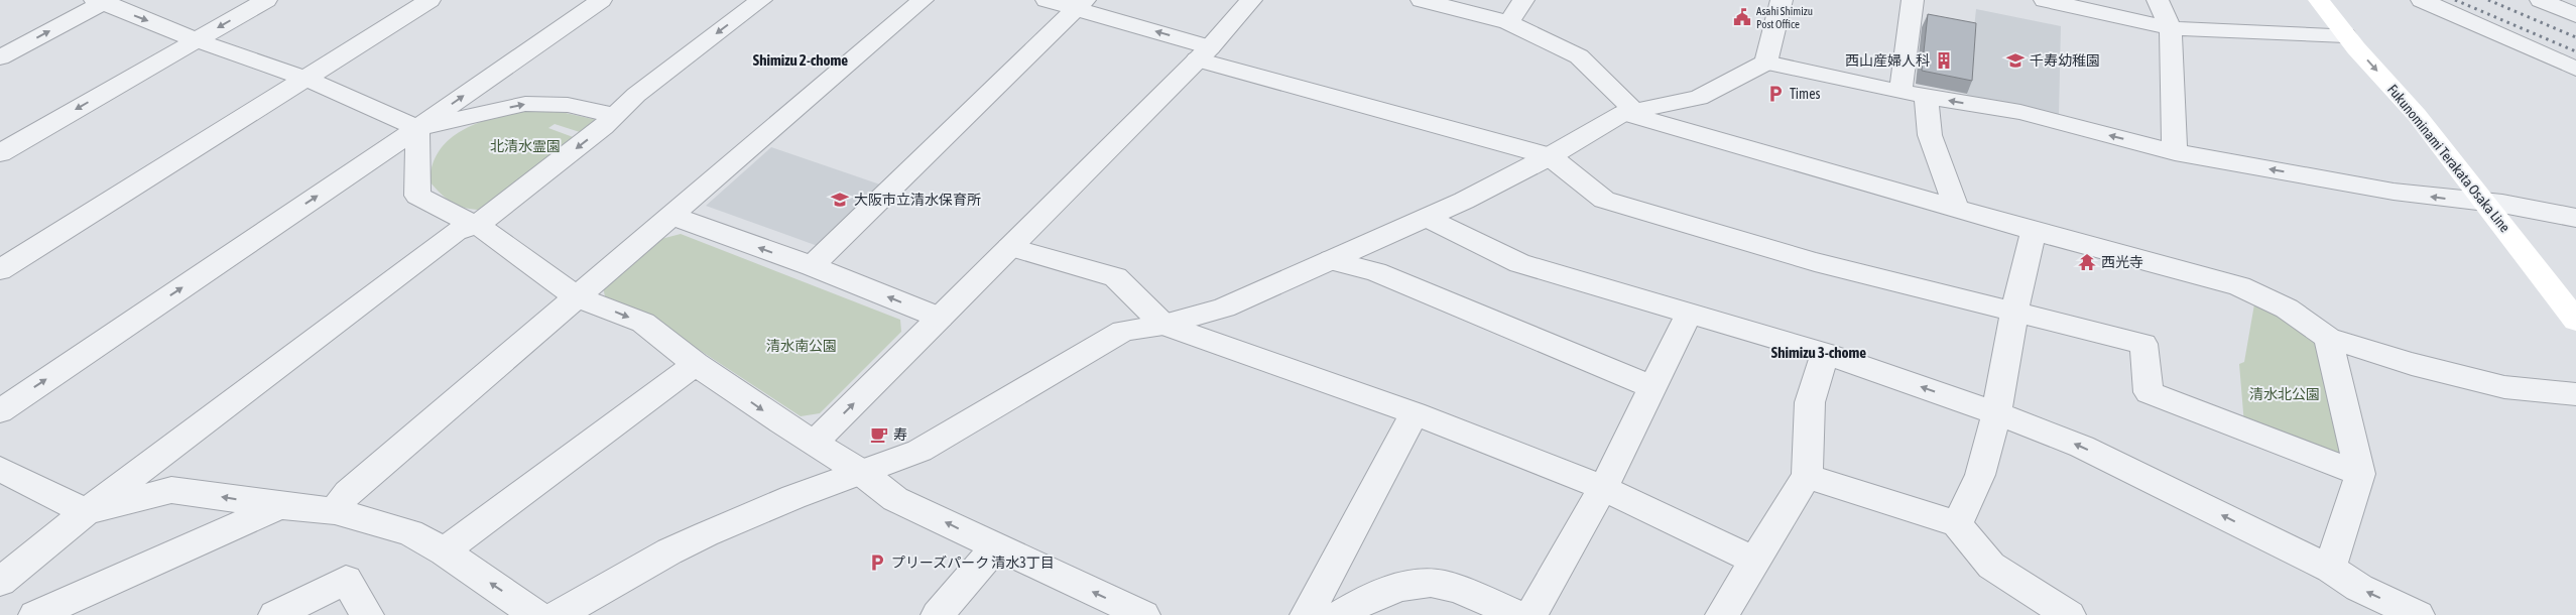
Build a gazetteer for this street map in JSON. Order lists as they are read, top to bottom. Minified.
{"streets":{"main road":["Fukunominami Terakata Osaka Line"]},"one_way":["Fukunominami Terakata Osaka Line"],"districts":["Shimizu 2-chome","Shimizu 3-chome"],"parks":["北清水霊園","清水南公園","清水北公園"],"places":{"public building":["Asahi Shimizu Post Office"],"building":["西山産婦人科"],"school or university":["千寿幼稚園","大阪市立清水保育所"],"parking":["Times","プリーズパーク 清水3丁目"],"temple":["西光寺"],"cafe":["寿"]}}
